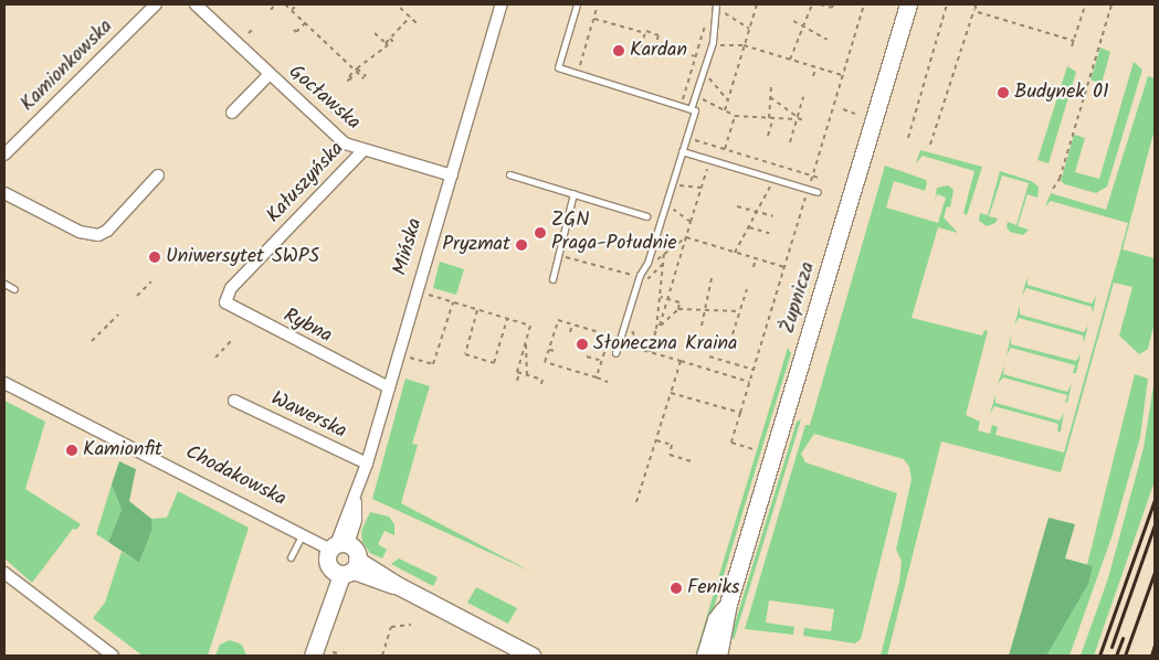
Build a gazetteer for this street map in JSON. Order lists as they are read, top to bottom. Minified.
{"streets":{"street":["Kamionkowska","Gocławska","Kałuszyńska","Mińska","Żupnicza","Rybna","Wawerska","Chodakowska"]},"crossings":[["Gocławska","Kałuszyńska"],["Gocławska","Mińska"],["Kałuszyńska","Rybna"],["Mińska","Rybna"],["Mińska","Wawerska"],["Mińska","Chodakowska"]],"places":["Kardan","Budynek 01","ZGN Praga-Południe","Pryzmat","Uniwersytet SWPS","Słoneczna Kraina","Kamionfit","Feniks"]}
